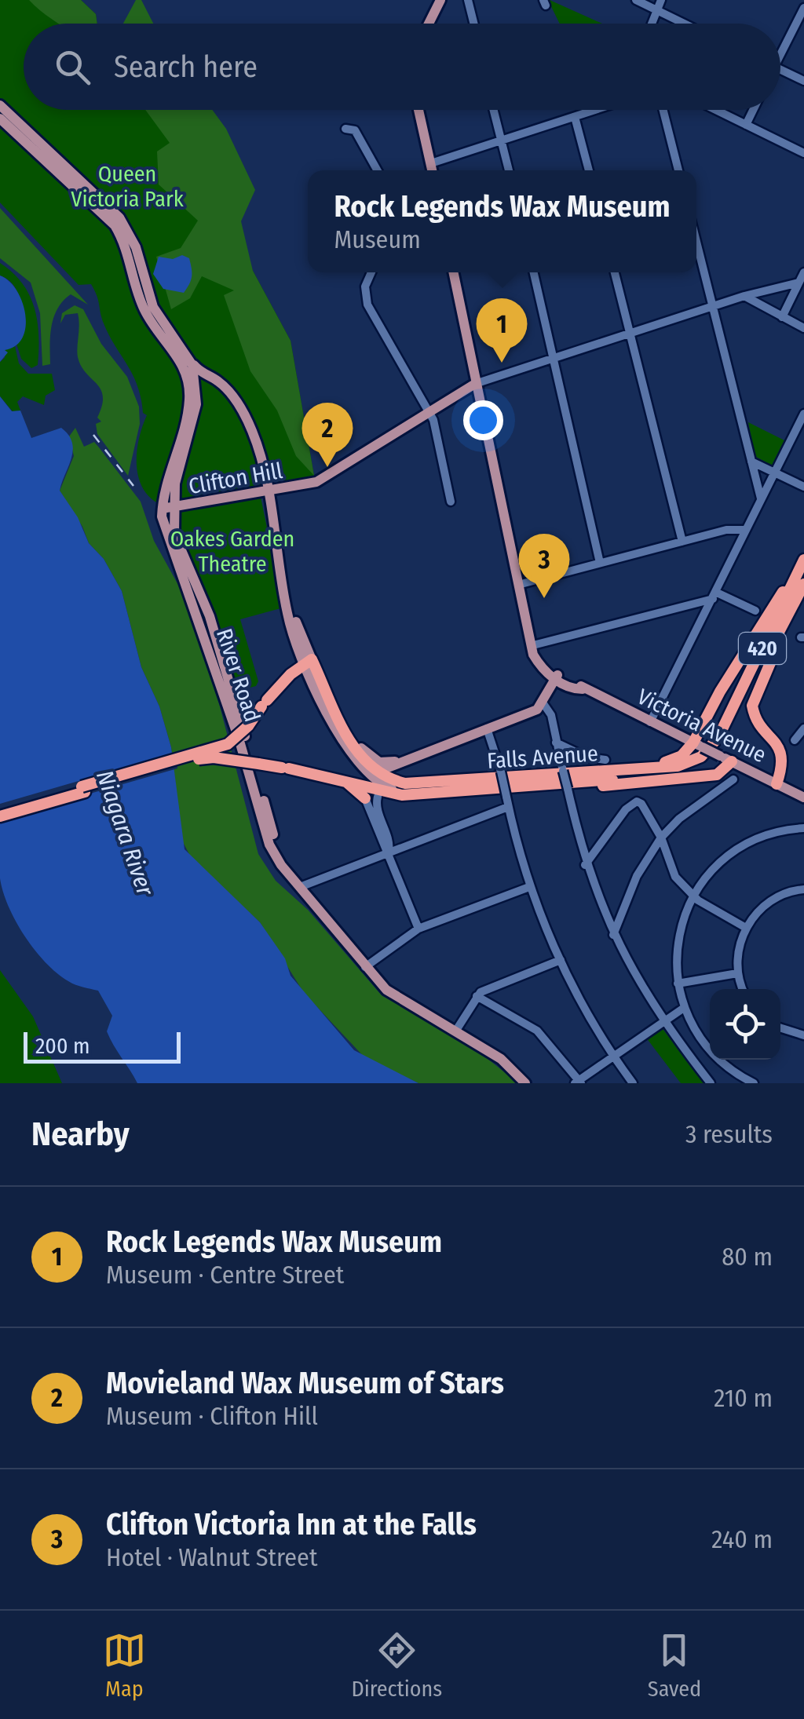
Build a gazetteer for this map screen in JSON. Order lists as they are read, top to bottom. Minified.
{"streets":{"highway":["420","Falls Avenue"],"main road":["Clifton Hill","River Road","Victoria Avenue"]},"crossings":[["Clifton Hill","River Road"],["Clifton Hill","Falls Avenue"]],"water":["Niagara River"],"parks":["Queen Victoria Park","Oakes Garden Theatre"],"scale_bar":"200 m","page":{"search":"Search here","popup":["Rock Legends Wax Museum","Museum"],"pins":["1","2","3"],"scale":"200 m","heading":["Nearby","3 results"],"list":[{"mark":"1","name":"Rock Legends Wax Museum","note":"Museum · Centre Street","value":"80 m"},{"mark":"2","name":"Movieland Wax Museum of Stars","note":"Museum · Clifton Hill","value":"210 m"},{"mark":"3","name":"Clifton Victoria Inn at the Falls","note":"Hotel · Walnut Street","value":"240 m"}],"nav":["Map","Directions","Saved"]}}
